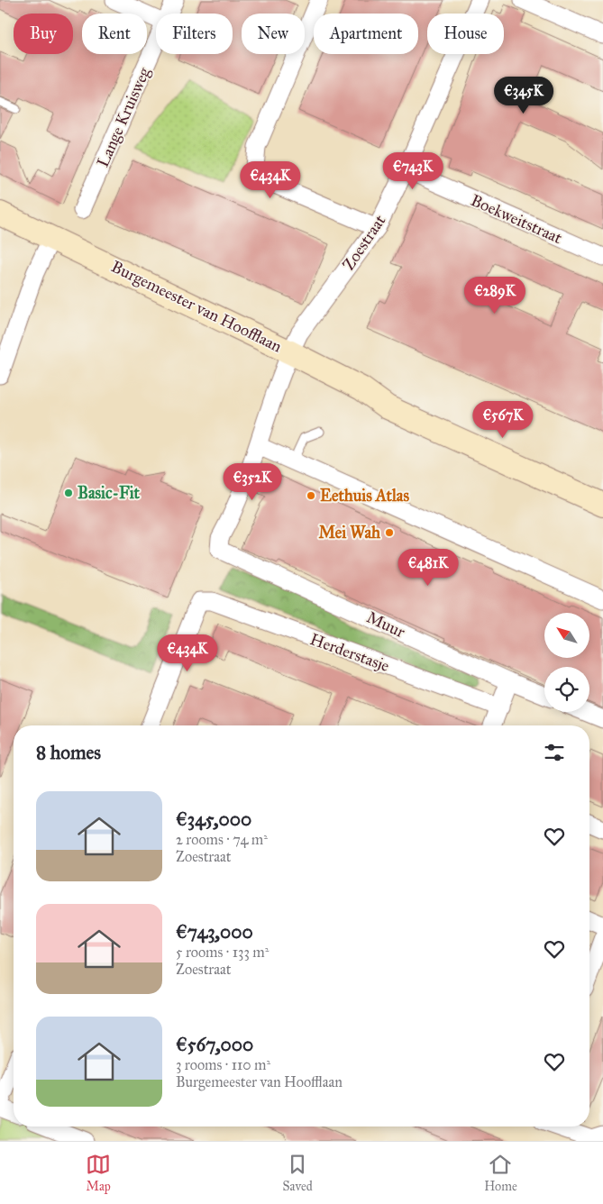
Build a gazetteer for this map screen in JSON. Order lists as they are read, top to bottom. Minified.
{"streets":{"main road":["Burgemeester van Hoofflaan"],"street":["Lange Kruisweg","Boekweitstraat","Zoestraat","Muur","Herderstasje"]},"crossings":[["Boekweitstraat","Zoestraat"],["Zoestraat","Burgemeester van Hoofflaan"],["Zoestraat","Muur"]],"places":["Basic-Fit","Eethuis Atlas","Mei Wah"],"north":"top left","page":{"chip":["Buy","Rent","Filters","New","Apartment","House"],"price":["€345K","€743K","€434K","€289K","€567K","€352K","€481K","€434K"],"heading":"8 homes","list":[{"name":"€345,000","note":"2 rooms · 74 m² · Zoestraat"},{"name":"€743,000","note":"5 rooms · 133 m² · Zoestraat"},{"name":"€567,000","note":"3 rooms · 110 m² · Burgemeester van Hoofflaan"}],"tabs":["Map","Saved","Home"]}}
